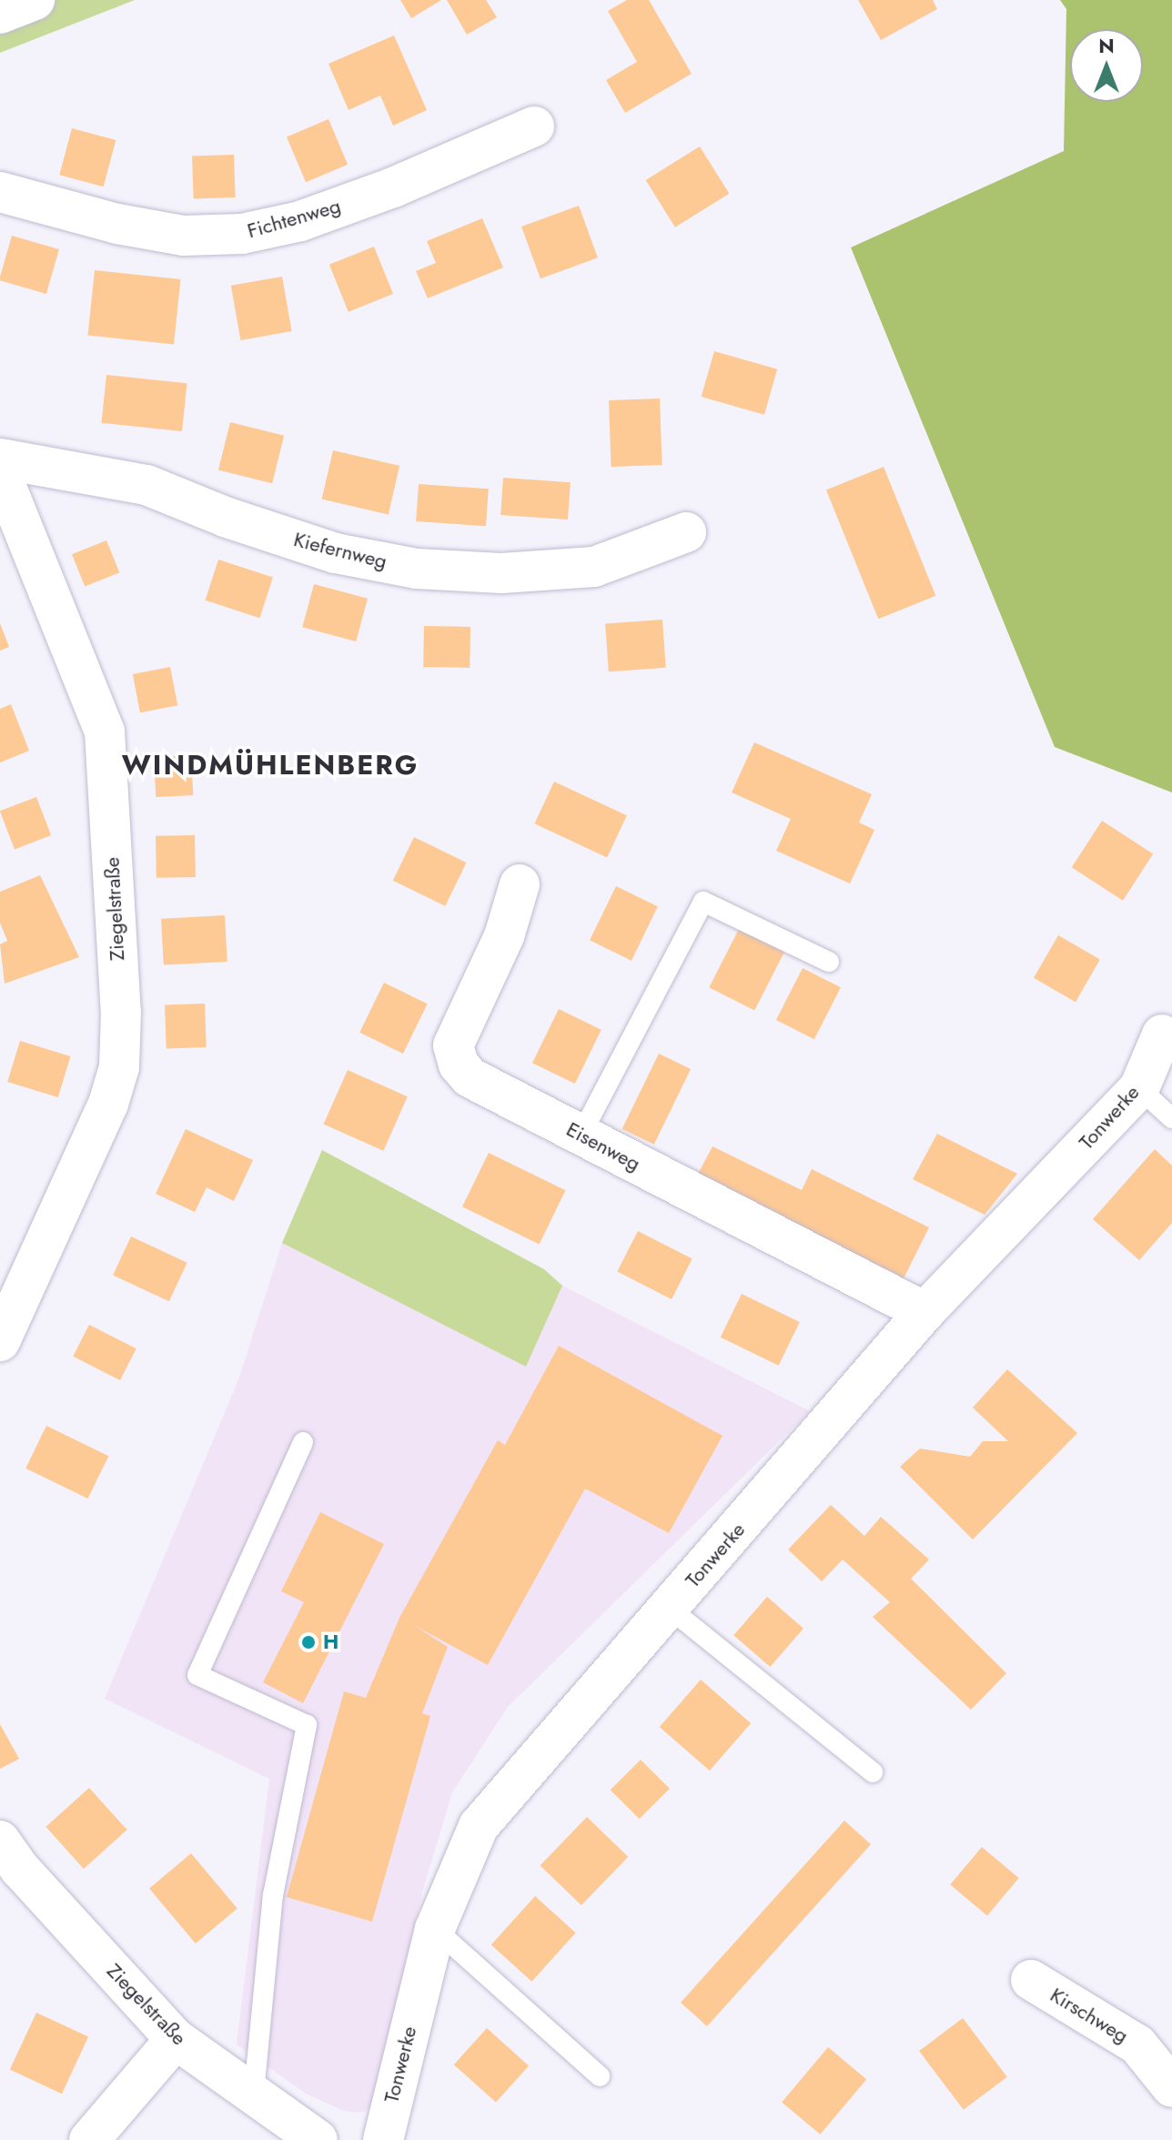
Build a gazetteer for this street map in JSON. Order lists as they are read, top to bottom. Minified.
{"streets":{"street":["Fichtenweg","Kiefernweg","Ziegelstraße","Tonwerke","Eisenweg","Kirschweg"]},"crossings":[["Tonwerke","Eisenweg"]],"districts":["WINDMÜHLENBERG"],"places":["H"],"north":"top"}
